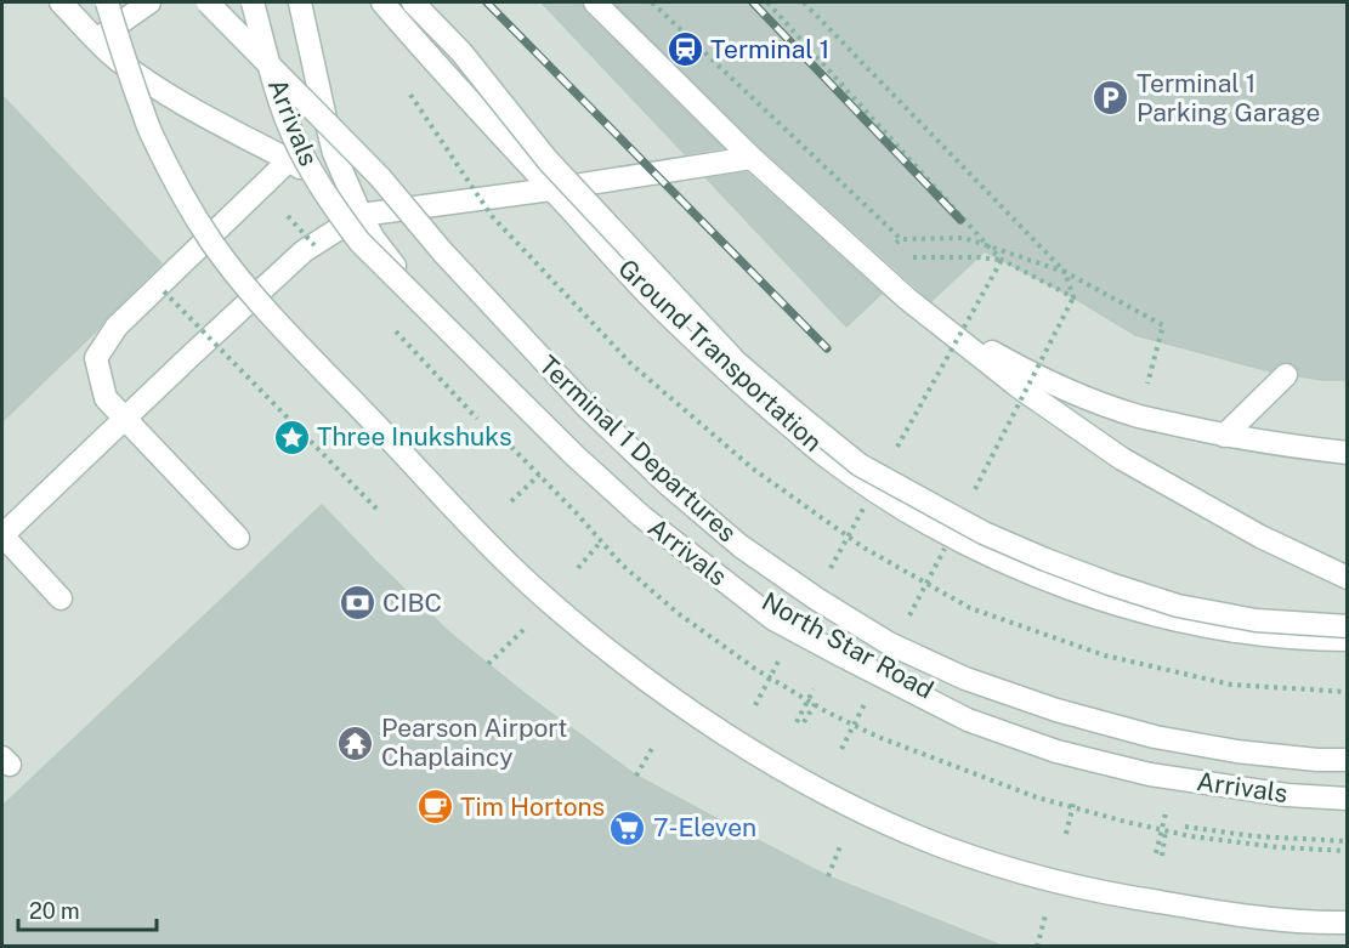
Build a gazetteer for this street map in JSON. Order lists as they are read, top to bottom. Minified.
{"streets":{"street":["Arrivals","Ground Transportation","Terminal 1 Departures","North Star Road"]},"places":{"station":["Terminal 1"],"parking":["Terminal 1 Parking Garage"],"place":["Three Inukshuks"],"bank":["CIBC"],"temple":["Pearson Airport Chaplaincy"],"cafe":["Tim Hortons"],"supermarket":["7-Eleven"]},"scale_bar":"20 m"}
